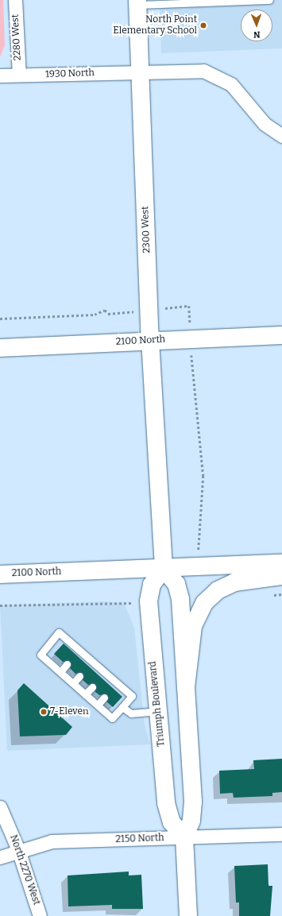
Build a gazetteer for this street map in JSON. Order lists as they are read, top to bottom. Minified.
{"streets":{"main road":["2300 West","2100 North","Triumph Boulevard"],"street":["2280 West","1930 North","2150 North","North 2270 West"]},"crossings":[["2280 West","1930 North"],["1930 North","2300 West"],["2300 West","2100 North"],["2300 West","Triumph Boulevard"],["2100 North","Triumph Boulevard"],["Triumph Boulevard","2150 North"],["2150 North","North 2270 West"]],"places":["North Point Elementary School","7-Eleven"],"north":"bottom"}
